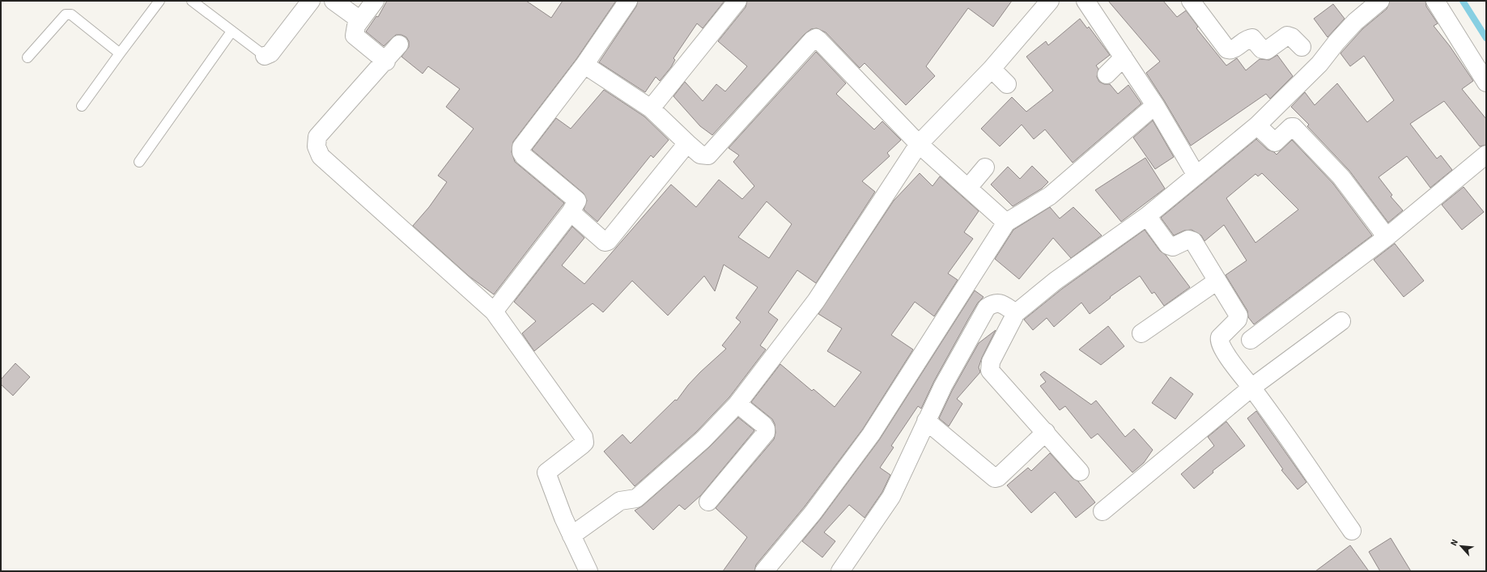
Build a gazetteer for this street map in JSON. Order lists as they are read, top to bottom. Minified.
{"north":"top left"}
